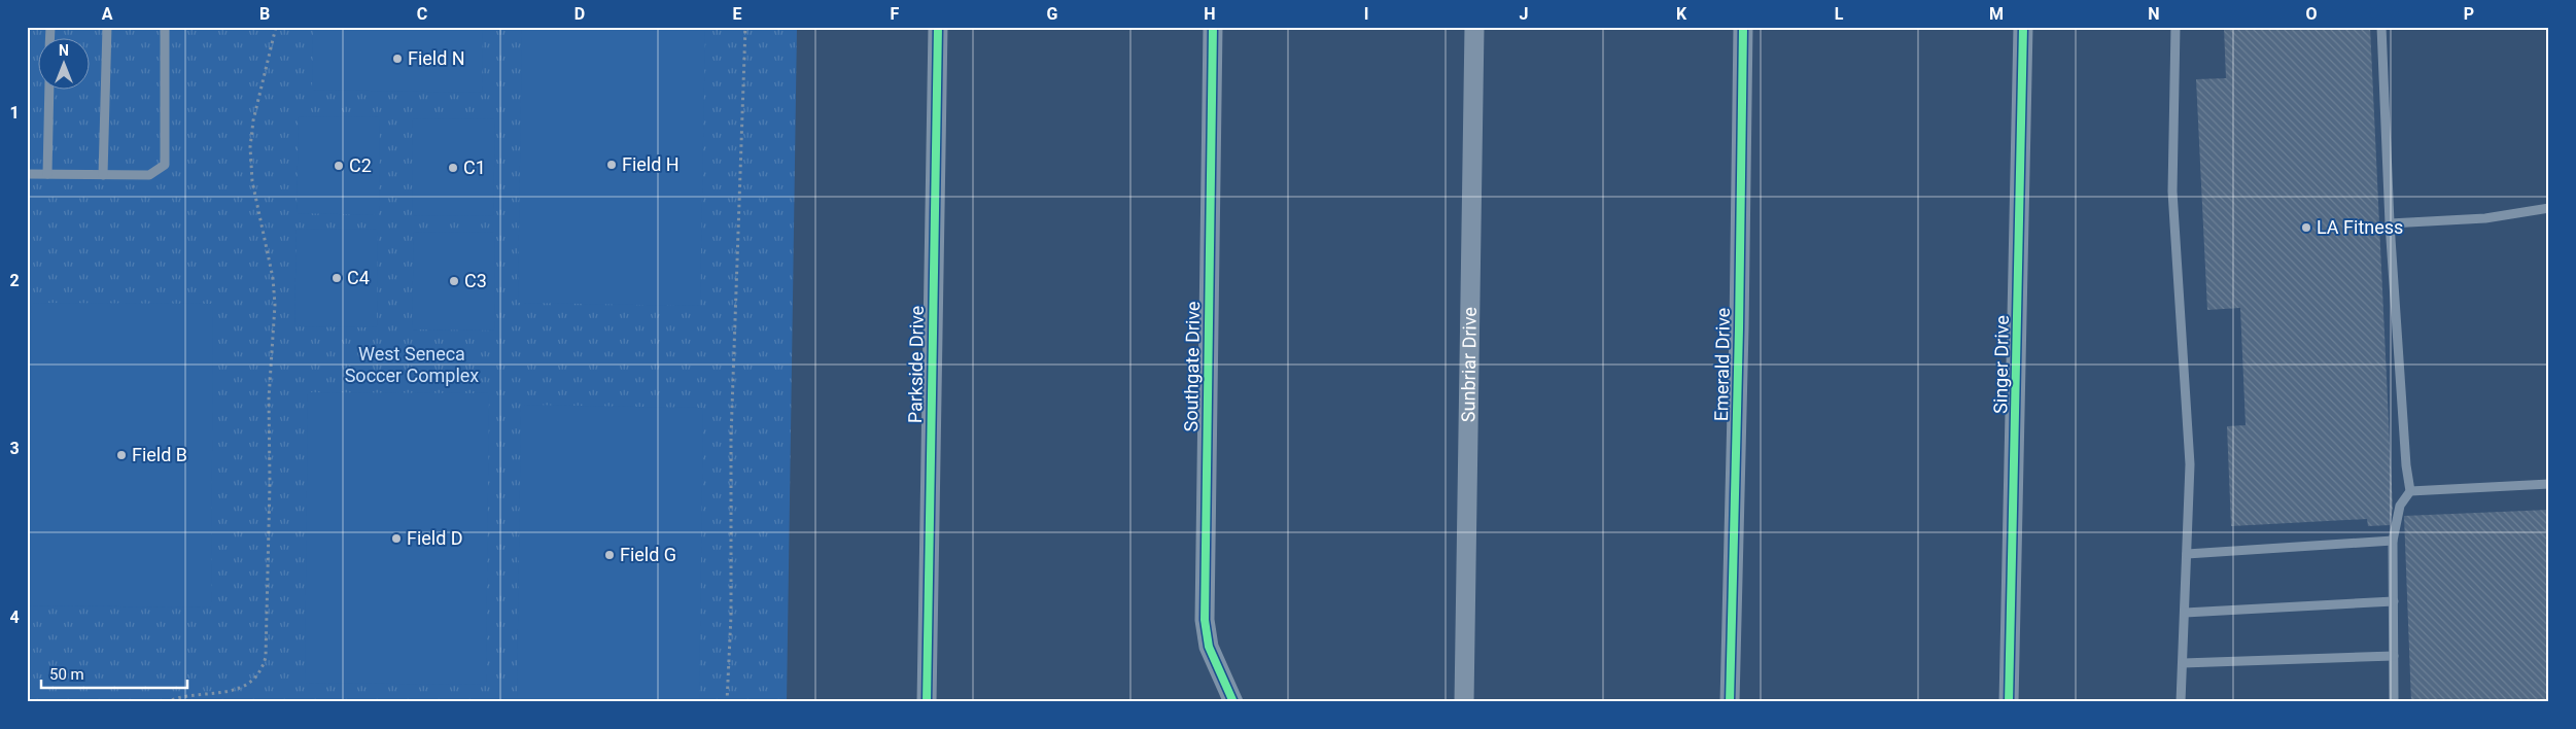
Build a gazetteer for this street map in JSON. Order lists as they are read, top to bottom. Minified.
{"streets":{"street":["Parkside Drive","Sunbriar Drive","Emerald Drive","Singer Drive","Southgate Drive"]},"parks":["West Seneca Soccer Complex"],"places":["Field N","Field H","C2","C1","LA Fitness","C4","C3","Field B","Field D","Field G"],"scale_bar":"50 m","north":"top","grid":{"columns":["A","B","C","D","E","F","G","H","I","J","K","L","M","N","O","P"],"rows":["1","2","3","4"]}}
